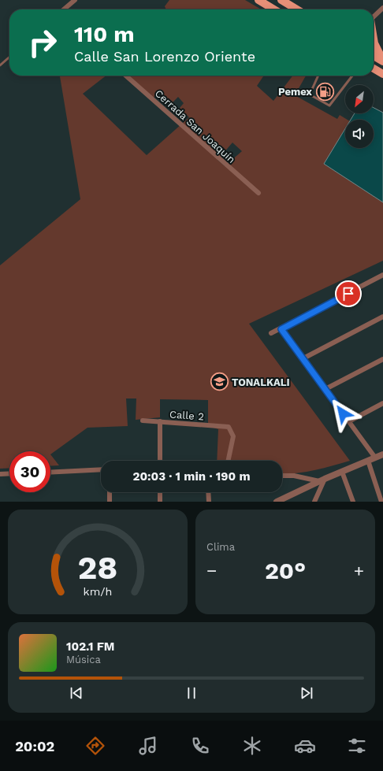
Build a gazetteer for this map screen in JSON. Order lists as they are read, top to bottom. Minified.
{"streets":{"street":["Cerrada San Joaquín","Calle 2"]},"places":{"fuel station":["Pemex"],"school or university":["TONALKALI"]},"north":"bottom left","page":{"turn":["110 m","Calle San Lorenzo Oriente"],"limit":"30","trip":"20:03 · 1 min · 190 m","tile":"Clima","heat":["−","20°","+"],"song":["102.1 FM","Música"],"tabs":"20:02","gauge":["28","km/h"]}}
